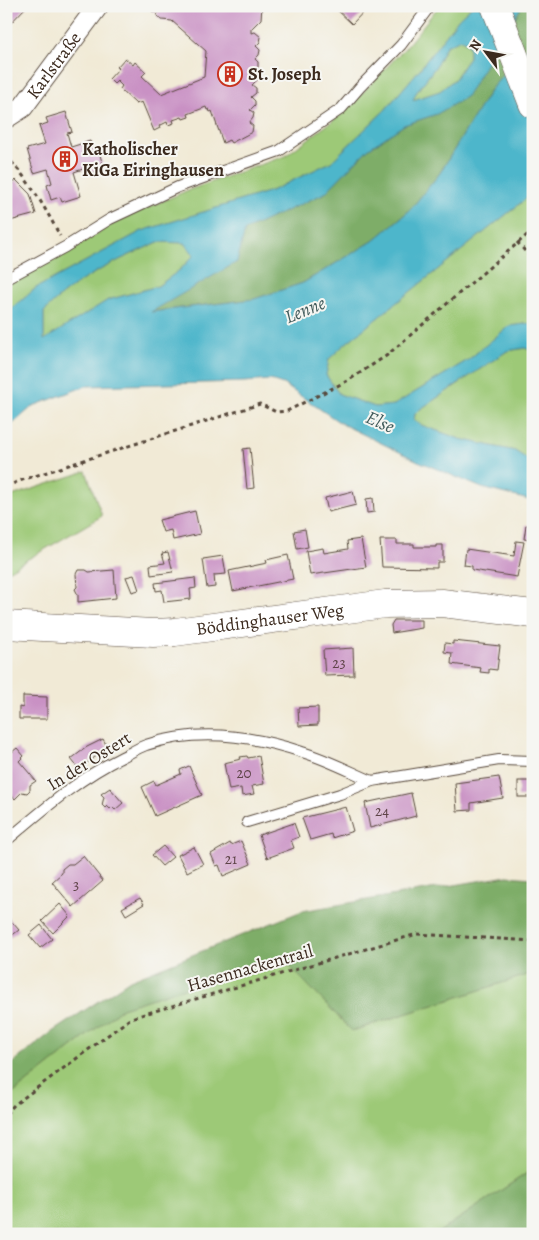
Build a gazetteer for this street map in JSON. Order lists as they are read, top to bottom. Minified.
{"streets":{"street":["Karlstraße","Böddinghauser Weg"],"lane":["In der Ostert"],"path":["Hasennackentrail"]},"water":["Lenne","Else"],"places":{"building":["St. Joseph","Katholischer KiGa Eiringhausen"]},"house_numbers":["23","20","24","21","3"],"north":"top left"}
